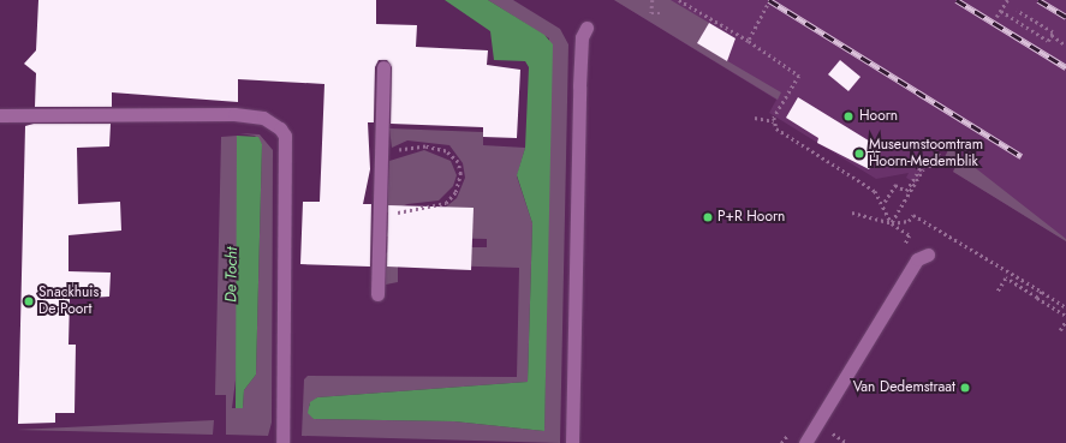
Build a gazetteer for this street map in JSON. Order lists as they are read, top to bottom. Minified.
{"water":["De Tocht"],"places":["Hoorn","Museumstoomtram Hoorn-Medemblik","P+R Hoorn","Snackhuis De Poort","Van Dedemstraat"]}
